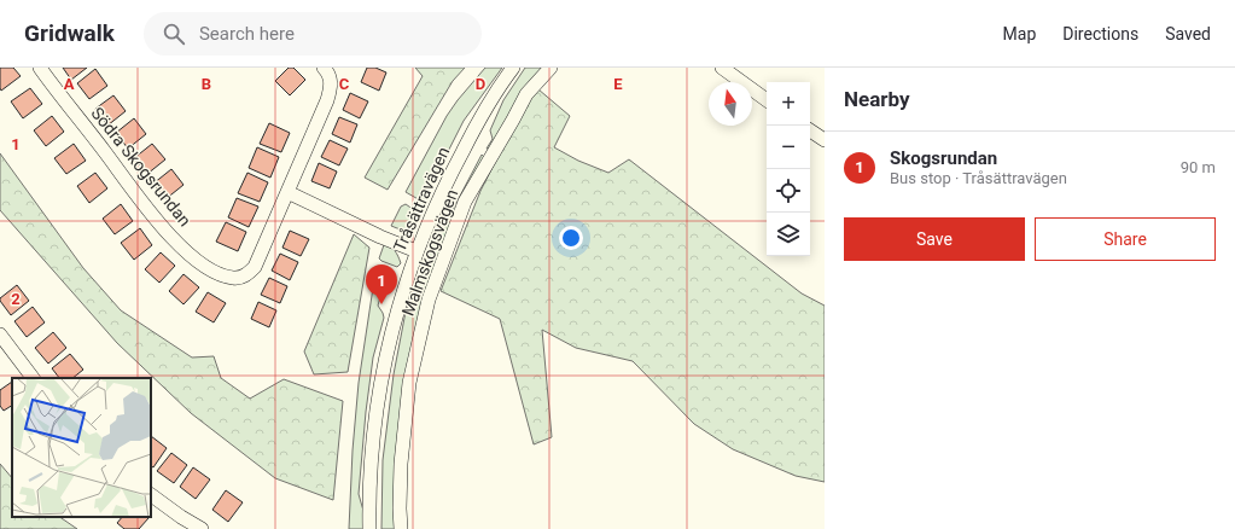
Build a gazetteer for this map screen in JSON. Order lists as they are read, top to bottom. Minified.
{"streets":{"street":["Södra Skogsrundan","Tråsättravägen","Malmskogsvägen"]},"north":"top","page":{"header":"Gridwalk","search":"Search here","nav":["Map","Directions","Saved"],"heading":"Nearby","map_buttons":["+","−"],"list":[{"mark":"1","name":"Skogsrundan","note":"Bus stop · Tråsättravägen","value":"90 m"}],"buttons":["Save","Share"],"pins":"1"},"grid":{"columns":["A","B","C","D","E"],"rows":["1","2"]}}
